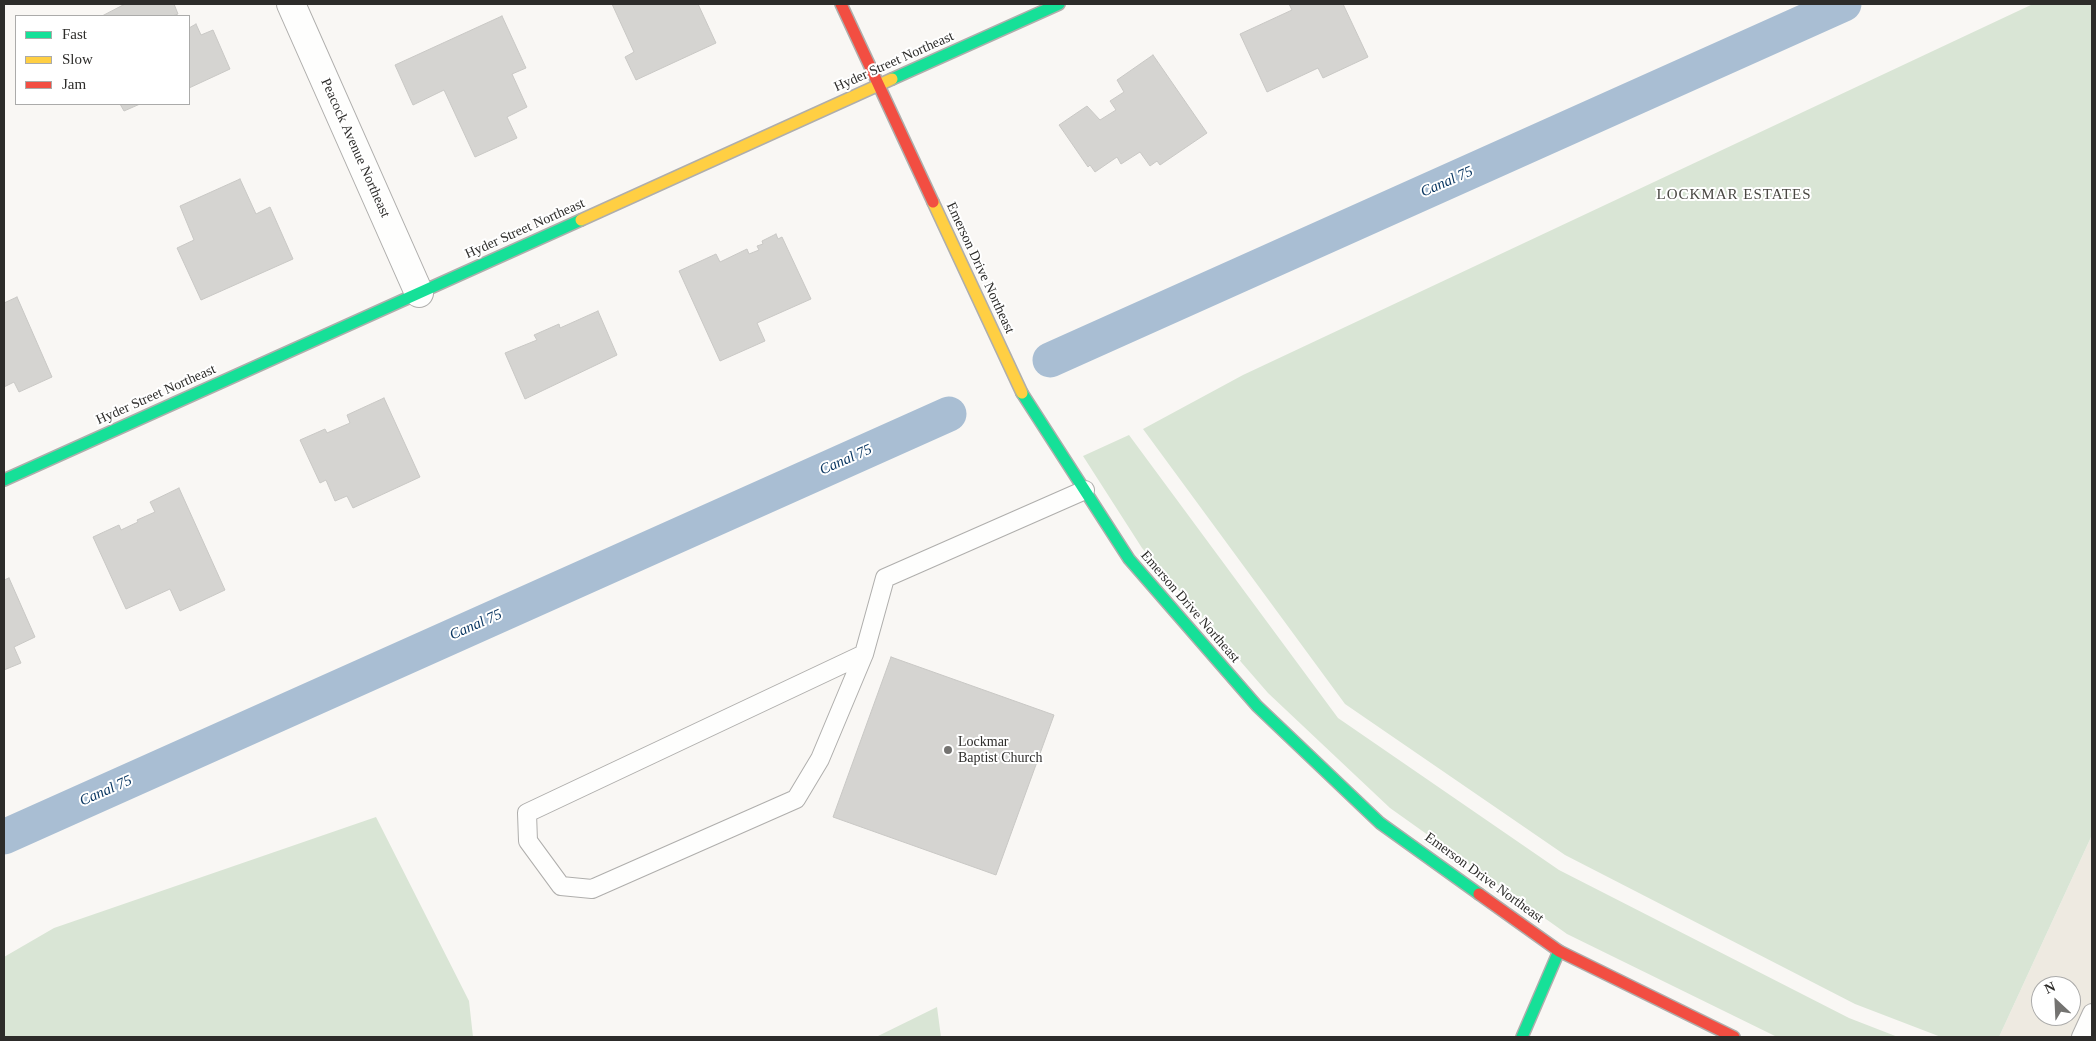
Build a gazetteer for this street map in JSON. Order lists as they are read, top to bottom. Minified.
{"streets":{"street":["Hyder Street Northeast","Peacock Avenue Northeast","Emerson Drive Northeast"]},"crossings":[["Hyder Street Northeast","Peacock Avenue Northeast"],["Hyder Street Northeast","Emerson Drive Northeast"]],"districts":["LOCKMAR ESTATES"],"water":["Canal 75"],"places":["Lockmar Baptist Church"],"legend":["Fast","Slow","Jam"],"north":"top left"}
